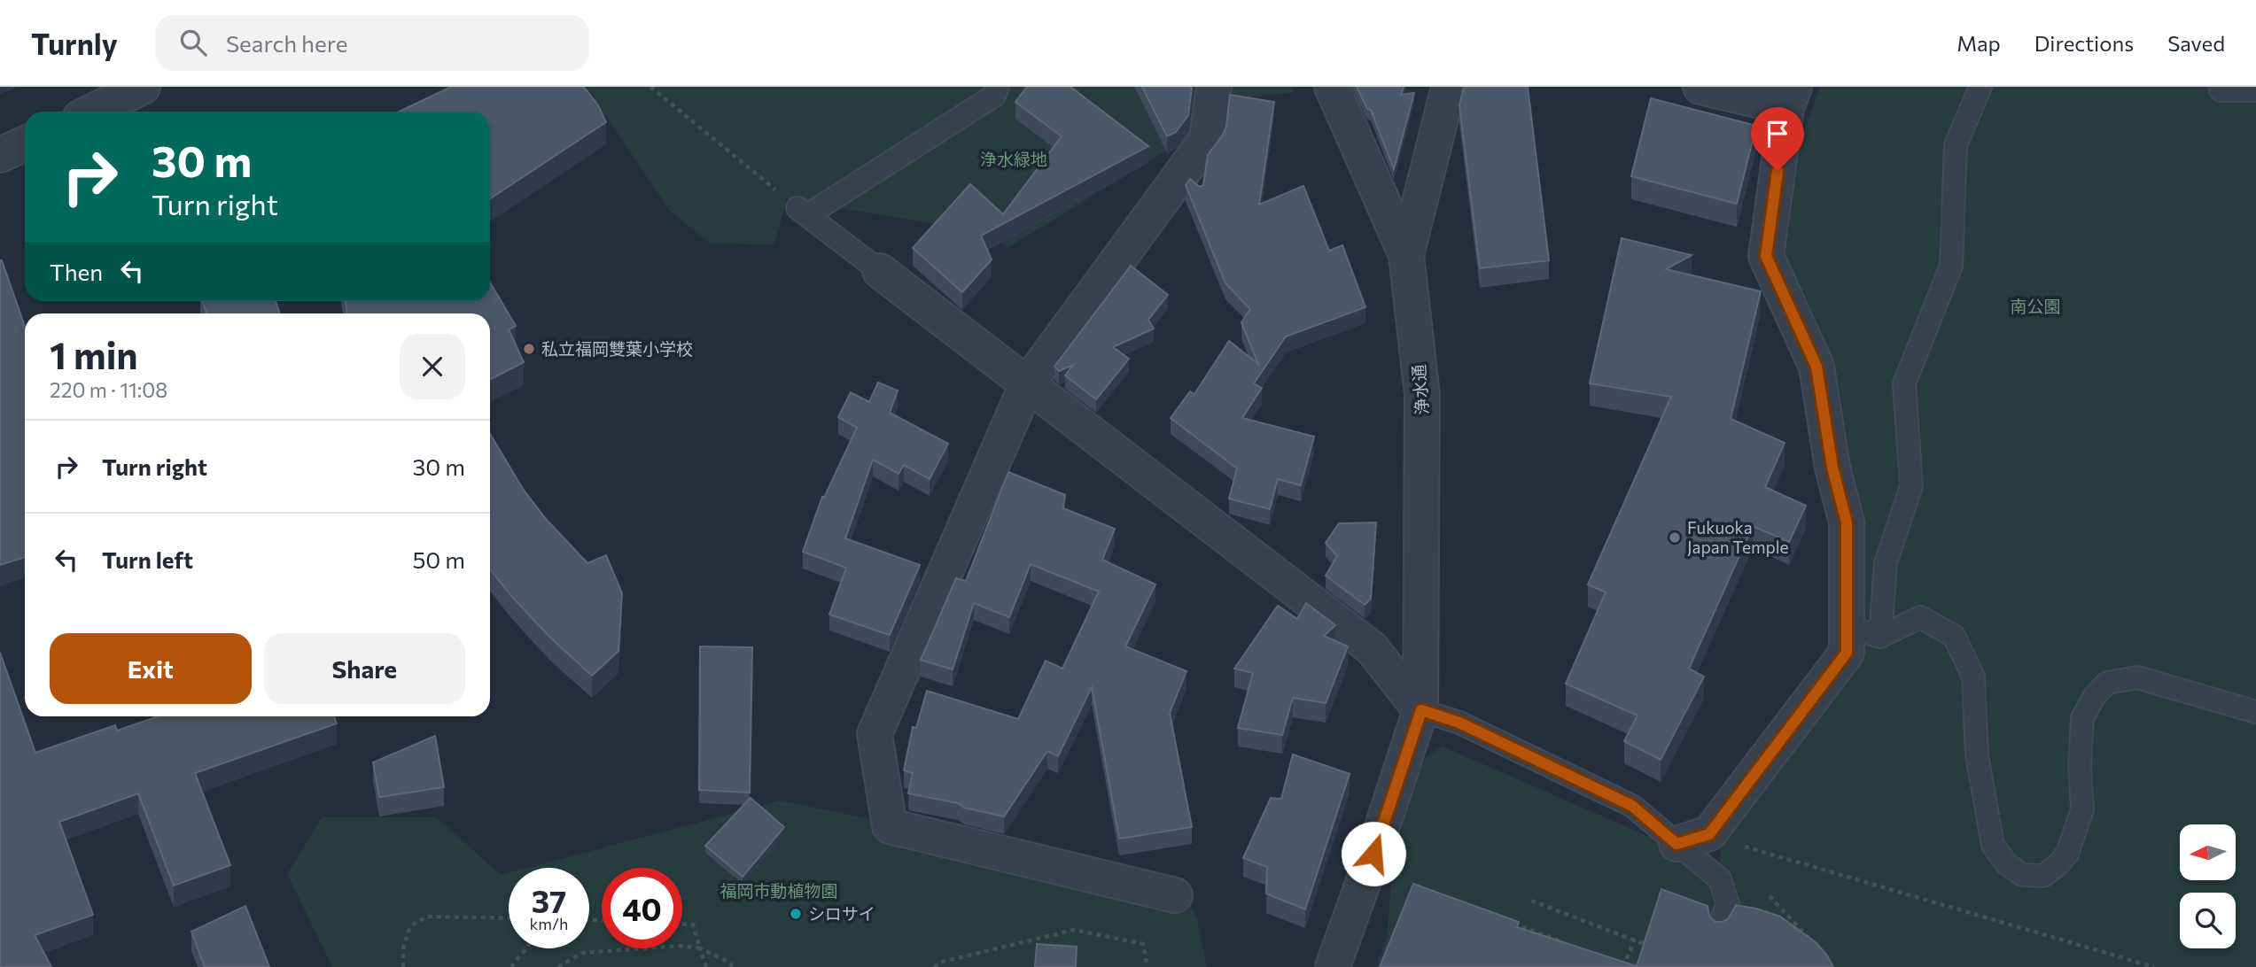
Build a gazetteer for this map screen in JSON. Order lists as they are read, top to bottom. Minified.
{"streets":{"street":["浄水通"]},"parks":["浄水緑地","南公園","福岡市動植物園"],"places":["私立福岡雙葉小学校","Fukuoka Japan Temple","シロサイ"],"north":"left","page":{"header":"Turnly","search":"Search here","nav":["Map","Directions","Saved"],"turn":["30 m","Turn right"],"then":"Then","heading":["1 min","220 m · 11:08"],"list":[{"name":"Turn right","value":"30 m"},{"name":"Turn left","value":"50 m"}],"buttons":["Exit","Share"],"speed":"37 km/h","limit":"40"}}
